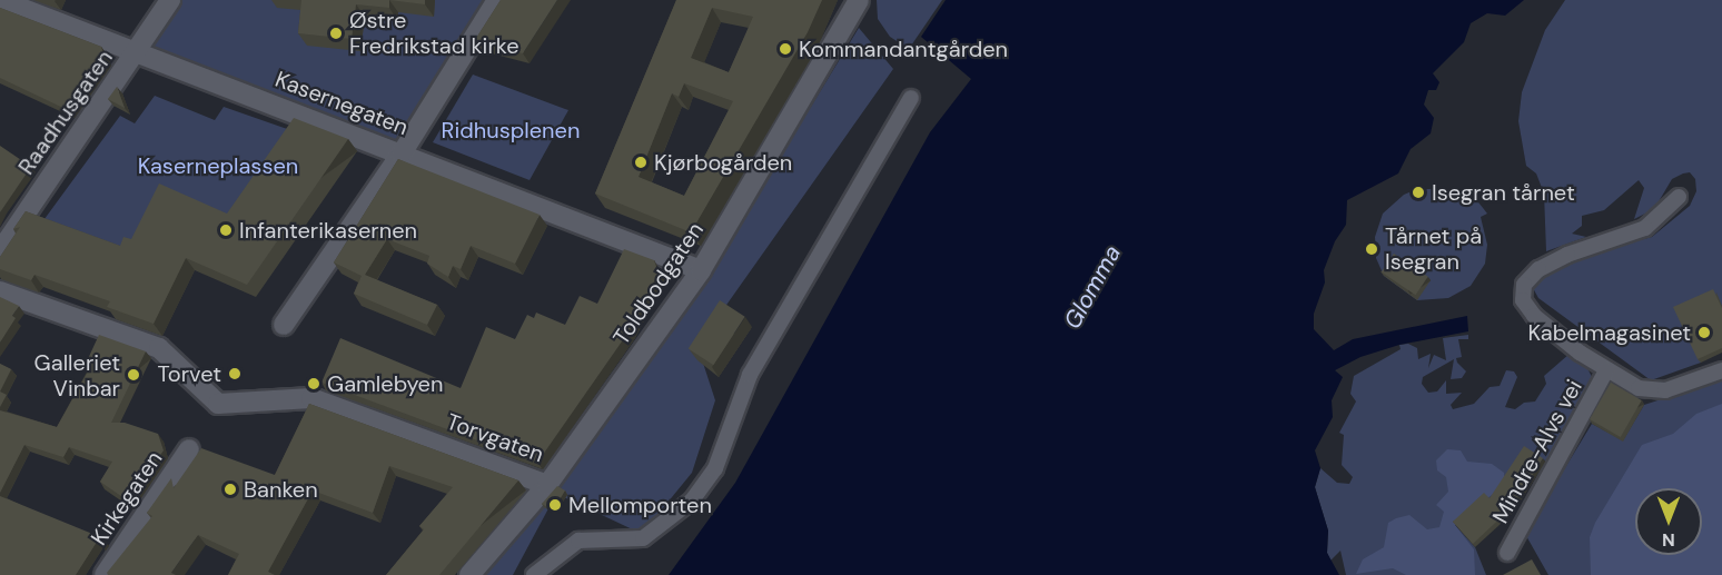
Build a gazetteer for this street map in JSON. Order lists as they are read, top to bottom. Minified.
{"streets":{"street":["Kasernegaten","Raadhusgaten","Toldbodgaten","Torvgaten","Kirkegaten"],"lane":["Mindre-Alvs vei"]},"crossings":[["Kasernegaten","Raadhusgaten"],["Kasernegaten","Toldbodgaten"],["Toldbodgaten","Torvgaten"]],"water":["Glomma"],"parks":["Ridhusplenen","Kaserneplassen"],"places":["Østre Fredrikstad kirke","Kommandantgården","Kjørbogården","Isegran tårnet","Infanterikasernen","Tårnet på Isegran","Kabelmagasinet","Torvet","Galleriet Vinbar","Gamlebyen","Banken","Mellomporten"],"north":"bottom"}
